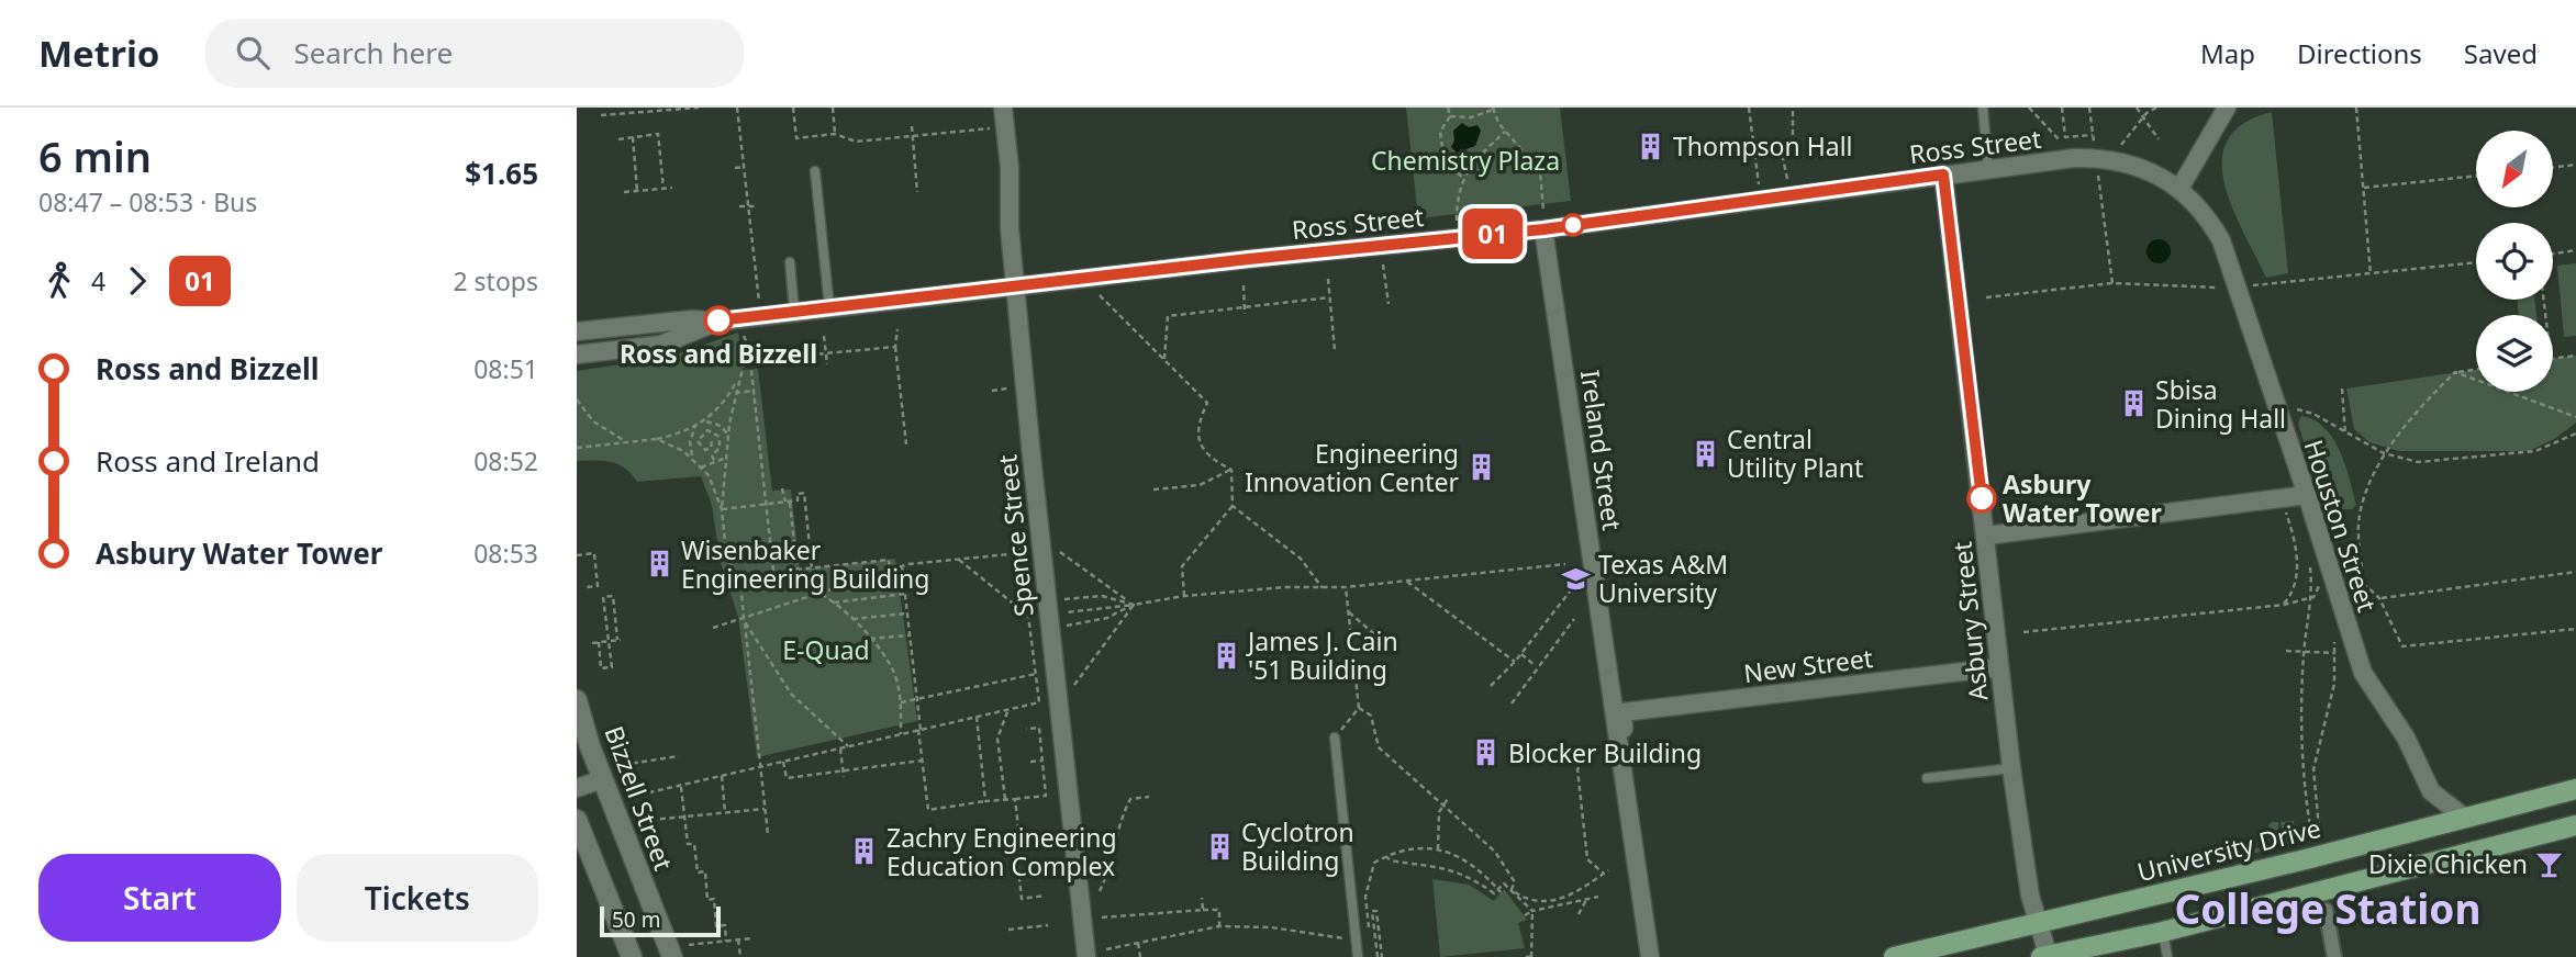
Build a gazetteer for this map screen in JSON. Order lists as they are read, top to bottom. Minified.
{"streets":{"main road":["University Drive"],"street":["Ross Street","Ireland Street","Houston Street","Spence Street","Asbury Street","New Street","Bizzell Street"]},"crossings":[["Ross Street","Ireland Street"],["Ross Street","Houston Street"],["Ross Street","Spence Street"],["Ross Street","Asbury Street"],["Ireland Street","New Street"],["Houston Street","University Drive"],["Asbury Street","New Street"],["Asbury Street","University Drive"]],"districts":["College Station"],"parks":["Chemistry Plaza","E-Quad"],"places":{"building":["Thompson Hall","Sbisa Dining Hall","Central Utility Plant","Engineering Innovation Center","Wisenbaker Engineering Building","James J. Cain '51 Building","Blocker Building","Cyclotron Building","Zachry Engineering Education Complex"],"other":["Ross and Bizzell","Asbury Water Tower"],"school or university":["Texas A&M University"],"bar":["Dixie Chicken"]},"lines":["bus line 01"],"scale_bar":"50 m","north":"bottom left","page":{"header":"Metrio","search":"Search here","nav":["Map","Directions","Saved"],"heading":["6 min","08:47 – 08:53 · Bus","$1.65"],"on_map":"01","legs":["4","01","2 stops"],"list":[{"name":"Ross and Bizzell","value":"08:51"},{"name":"Ross and Ireland","value":"08:52"},{"name":"Asbury Water Tower","value":"08:53"}],"buttons":["Start","Tickets"],"scale":"50 m"}}
